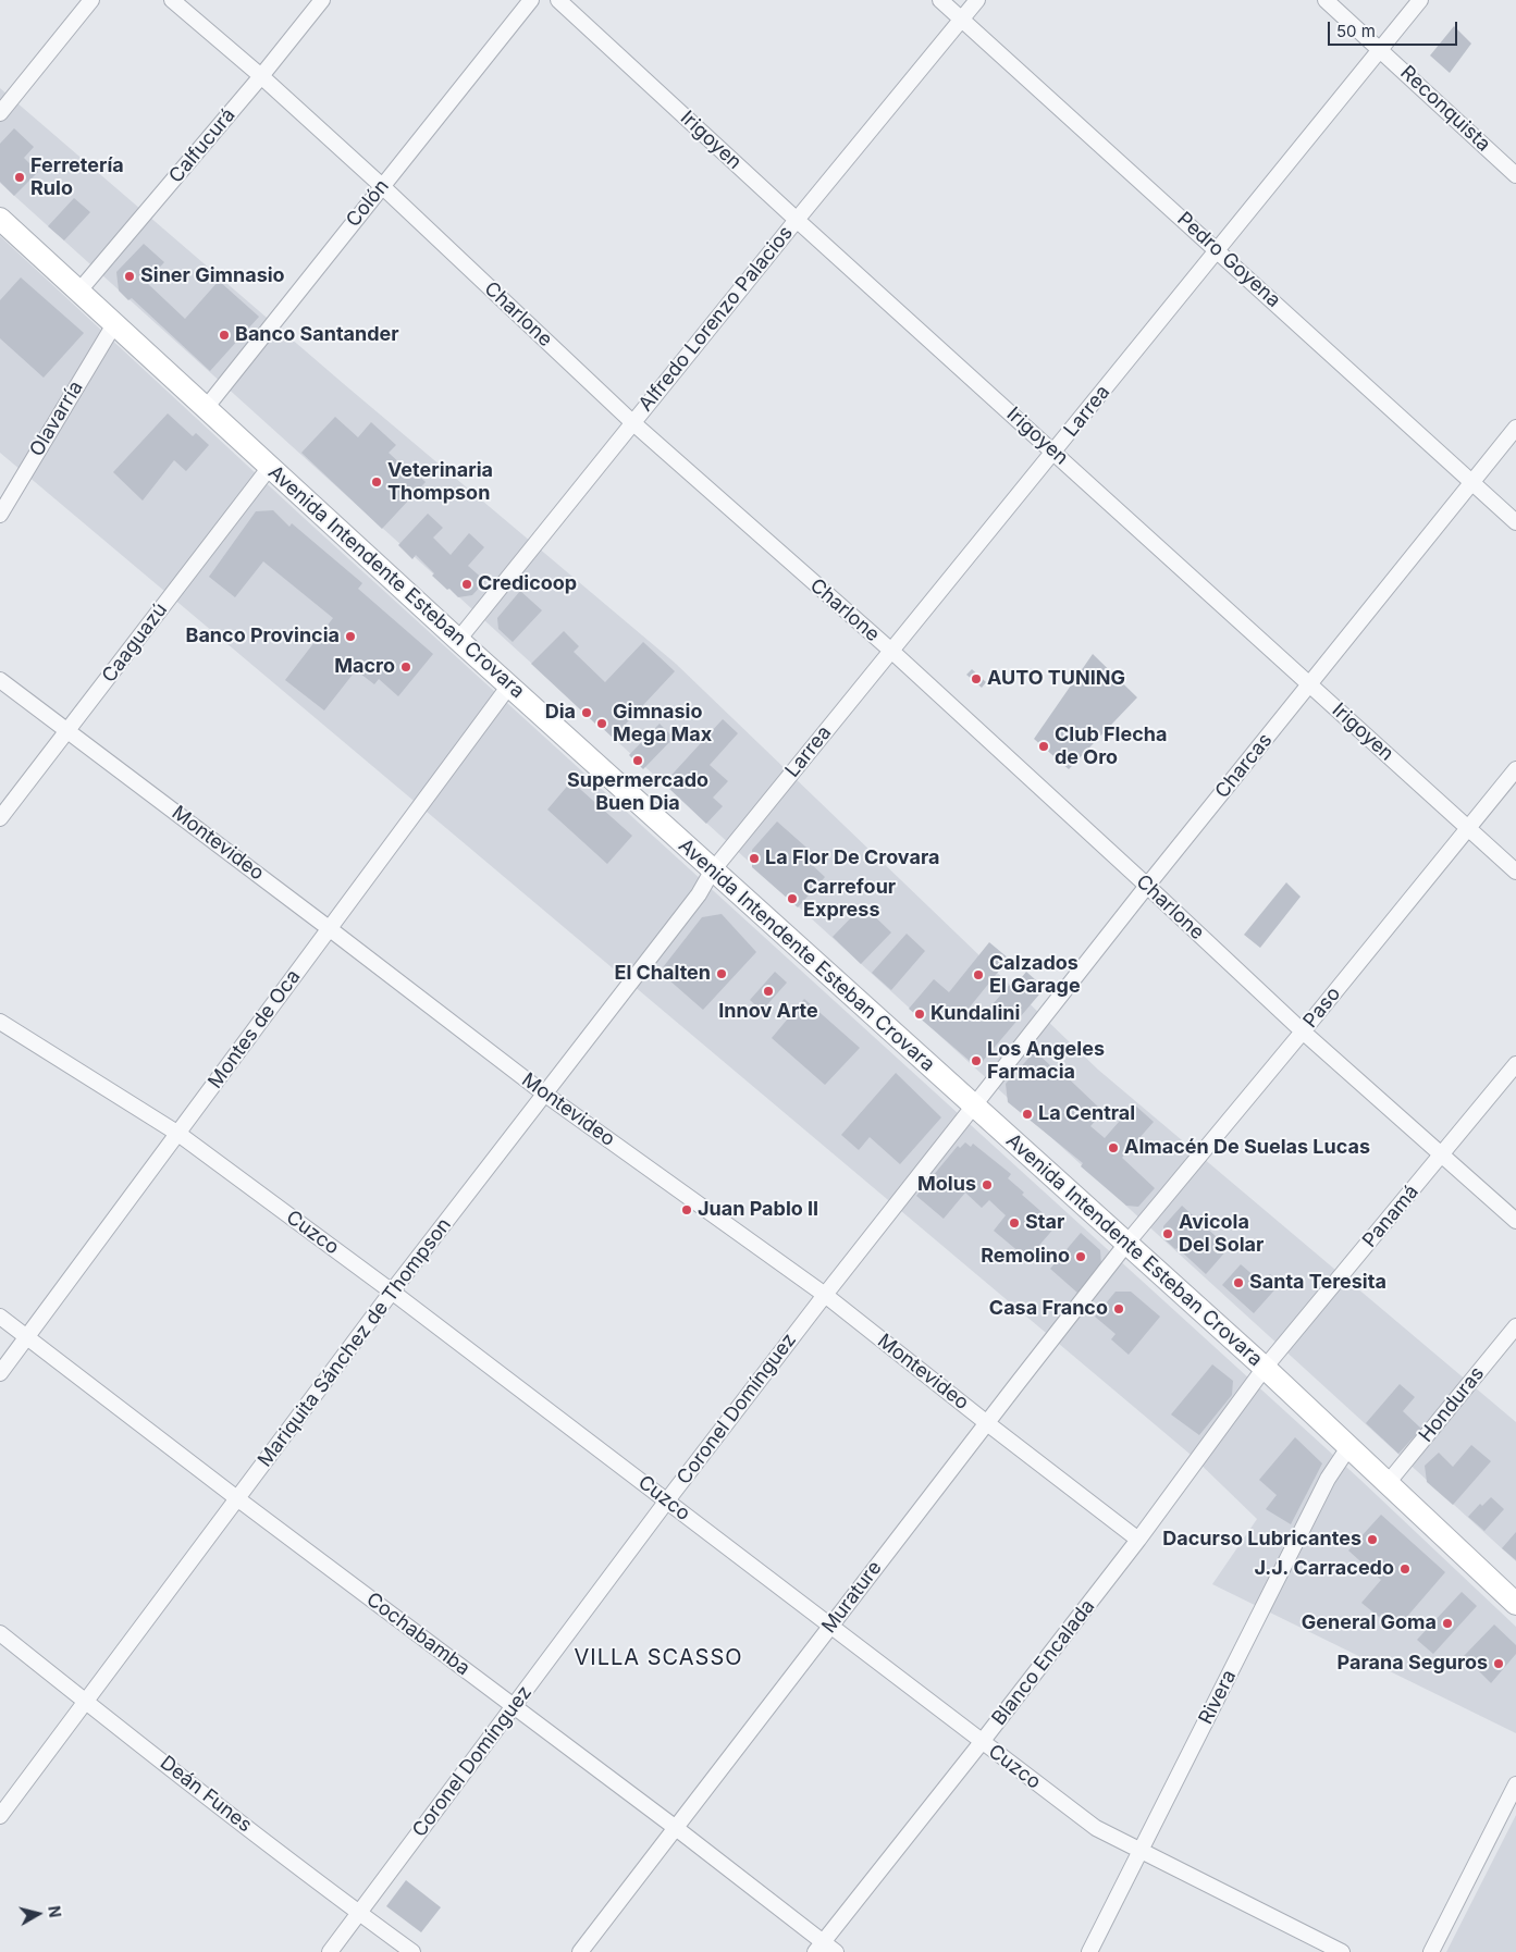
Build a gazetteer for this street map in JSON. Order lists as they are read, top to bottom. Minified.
{"streets":{"main road":["Avenida Intendente Esteban Crovara"],"street":["Reconquista","Irigoyen","Calfucurá","Colón","Pedro Goyena","Charlone","Alfredo Lorenzo Palacios","Larrea","Olavarría","Caaguazú","Charcas","Montevideo","Paso","Montes de Oca","Panamá","Cuzco","Mariquita Sánchez de Thompson","Honduras","Coronel Domínguez","Murature","Cochabamba","Blanco Encalada","Rivera","Deán Funes"]},"crossings":[["Reconquista","Larrea"],["Irigoyen","Alfredo Lorenzo Palacios"],["Irigoyen","Larrea"],["Irigoyen","Charcas"],["Irigoyen","Paso"],["Calfucurá","Charlone"],["Calfucurá","Avenida Intendente Esteban Crovara"],["Colón","Charlone"],["Colón","Avenida Intendente Esteban Crovara"],["Pedro Goyena","Alfredo Lorenzo Palacios"],["Pedro Goyena","Larrea"],["Pedro Goyena","Charcas"],["Charlone","Alfredo Lorenzo Palacios"],["Charlone","Larrea"],["Charlone","Charcas"],["Charlone","Paso"],["Charlone","Panamá"],["Alfredo Lorenzo Palacios","Avenida Intendente Esteban Crovara"],["Larrea","Avenida Intendente Esteban Crovara"],["Larrea","Mariquita Sánchez de Thompson"],["Olavarría","Avenida Intendente Esteban Crovara"],["Avenida Intendente Esteban Crovara","Caaguazú"],["Avenida Intendente Esteban Crovara","Charcas"],["Avenida Intendente Esteban Crovara","Paso"],["Avenida Intendente Esteban Crovara","Montes de Oca"],["Avenida Intendente Esteban Crovara","Panamá"],["Avenida Intendente Esteban Crovara","Mariquita Sánchez de Thompson"],["Avenida Intendente Esteban Crovara","Honduras"],["Avenida Intendente Esteban Crovara","Coronel Domínguez"],["Avenida Intendente Esteban Crovara","Murature"],["Avenida Intendente Esteban Crovara","Blanco Encalada"],["Avenida Intendente Esteban Crovara","Rivera"],["Caaguazú","Montevideo"],["Charcas","Coronel Domínguez"],["Montevideo","Montes de Oca"],["Montevideo","Mariquita Sánchez de Thompson"],["Montevideo","Coronel Domínguez"],["Montevideo","Murature"],["Montevideo","Blanco Encalada"],["Paso","Murature"],["Montes de Oca","Cuzco"],["Montes de Oca","Cochabamba"],["Panamá","Blanco Encalada"],["Cuzco","Mariquita Sánchez de Thompson"],["Cuzco","Coronel Domínguez"],["Cuzco","Murature"],["Cuzco","Blanco Encalada"],["Cuzco","Rivera"],["Mariquita Sánchez de Thompson","Cochabamba"],["Mariquita Sánchez de Thompson","Deán Funes"],["Coronel Domínguez","Cochabamba"],["Coronel Domínguez","Deán Funes"],["Murature","Cochabamba"],["Cochabamba","Blanco Encalada"]],"districts":["VILLA SCASSO"],"places":["Ferretería Rulo","Siner Gimnasio","Banco Santander","Veterinaria Thompson","Credicoop","Banco Provincia","Macro","AUTO TUNING","Dia","Gimnasio Mega Max","Club Flecha de Oro","Supermercado Buen Dia","La Flor De Crovara","Carrefour Express","El Chalten","Calzados El Garage","Innov Arte","Kundalini","Los Angeles Farmacia","La Central","Almacén De Suelas Lucas","Molus","Juan Pablo II","Star","Avicola Del Solar","Remolino","Santa Teresita","Casa Franco","Dacurso Lubricantes","J.J. Carracedo","General Goma","Parana Seguros"],"scale_bar":"50 m","north":"right"}
